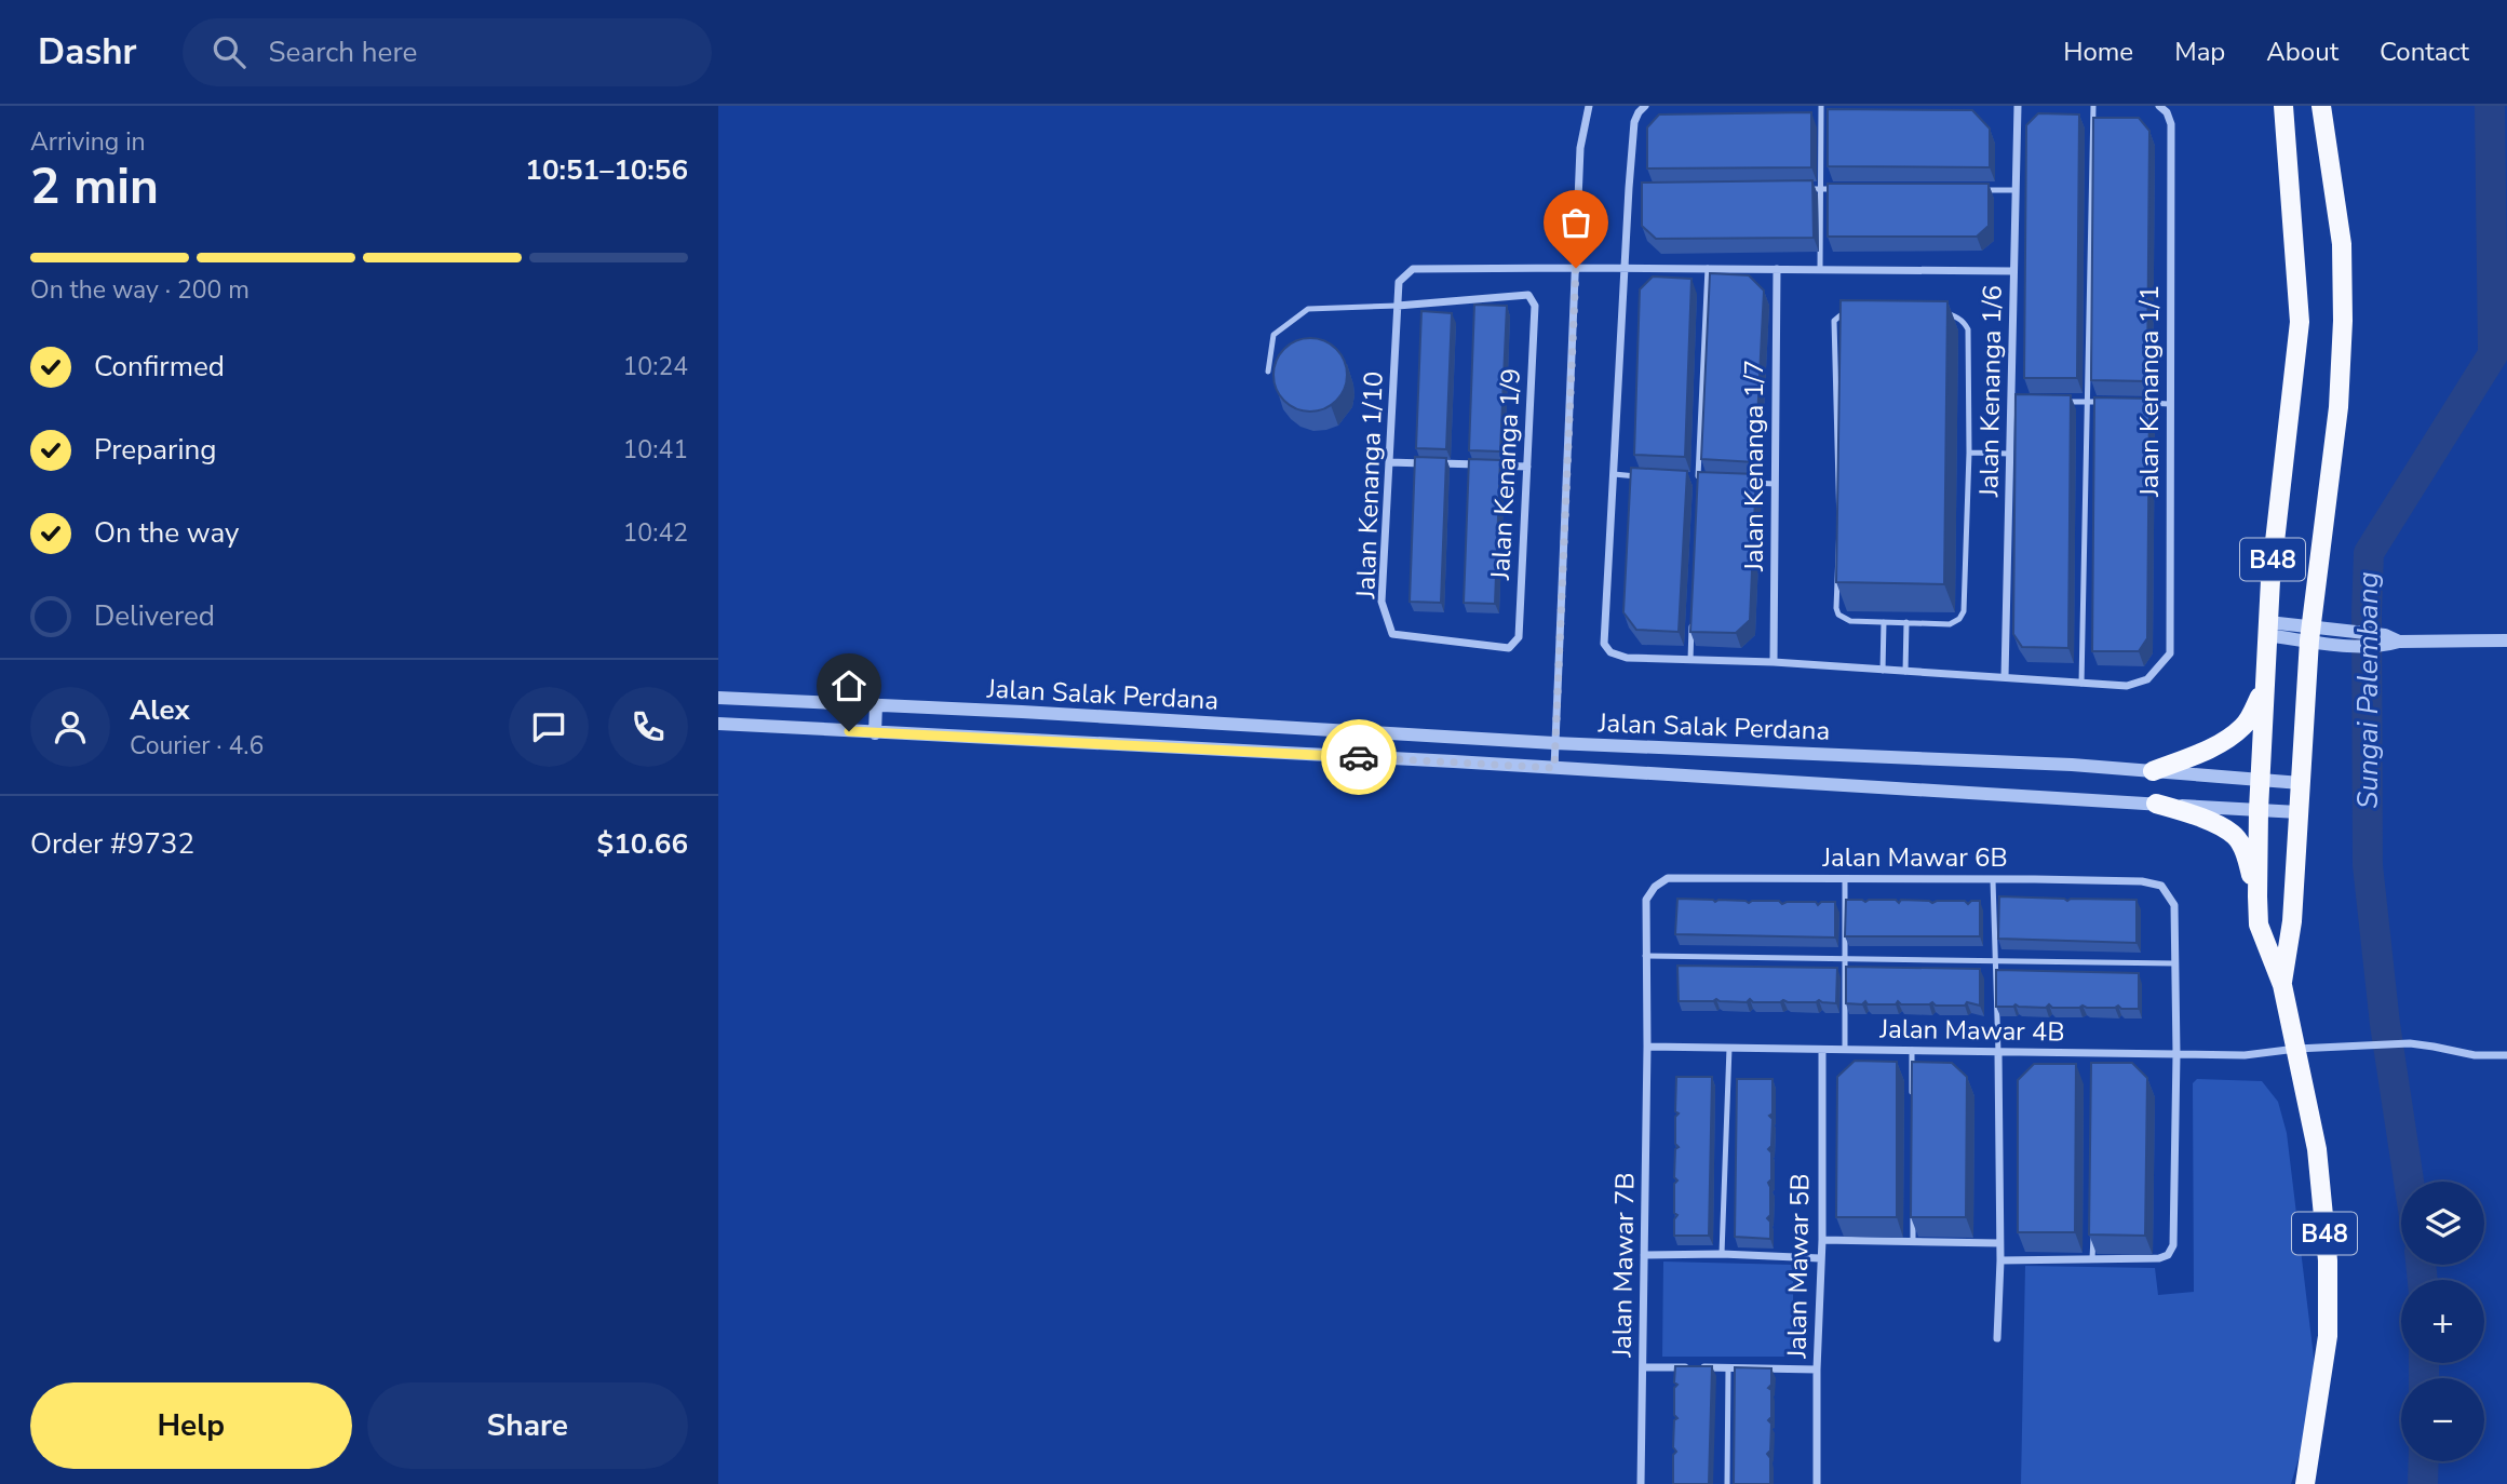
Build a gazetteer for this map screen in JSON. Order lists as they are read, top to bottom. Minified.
{"streets":{"main road":["B48"],"street":["Jalan Kenanga 1/6","Jalan Kenanga 1/1","Jalan Kenanga 1/7","Jalan Kenanga 1/9","Jalan Kenanga 1/10","Jalan Salak Perdana","Jalan Mawar 6B","Jalan Mawar 4B","Jalan Mawar 7B","Jalan Mawar 5B"]},"crossings":[["Jalan Kenanga 1/9","Jalan Kenanga 1/10"],["B48","Jalan Salak Perdana"],["B48","Jalan Mawar 4B"],["Jalan Mawar 6B","Jalan Mawar 7B"],["Jalan Mawar 4B","Jalan Mawar 7B"],["Jalan Mawar 4B","Jalan Mawar 5B"]],"water":["Sungai Palembang"],"page":{"header":"Dashr","search":"Search here","nav":["Home","Map","About","Contact"],"heading":["2 min","Arriving in","10:51–10:56"],"panel":["Alex","Courier · 4.6","Order #9732","$10.66"],"bar":"On the way · 200 m","list":[["Confirmed","10:24"],["Preparing","10:41"],["On the way","10:42"],"Delivered"],"map_buttons":["+","−"],"buttons":["Help","Share"]}}
